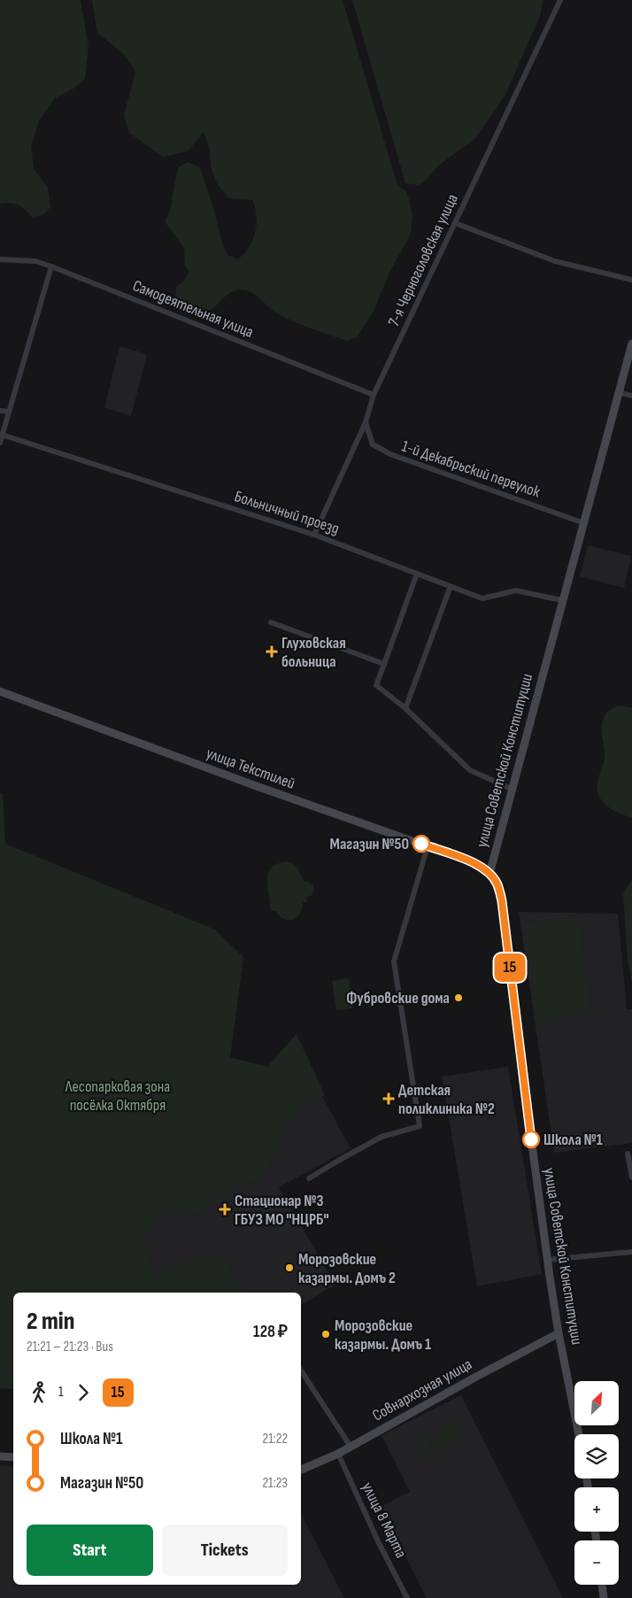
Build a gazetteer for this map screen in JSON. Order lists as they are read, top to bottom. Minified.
{"streets":{"street":["7-я Черноголовская улица","Самодеятельная улица","1-й Декабрьский переулок","Больничный проезд","улица Советской Конституции","улица Текстилей","Совнархозная улица","улица 8 Марта"]},"crossings":[["7-я Черноголовская улица","Самодеятельная улица"],["7-я Черноголовская улица","1-й Декабрьский переулок"],["7-я Черноголовская улица","Больничный проезд"],["1-й Декабрьский переулок","улица Советской Конституции"],["Больничный проезд","улица Советской Конституции"],["улица Советской Конституции","улица Текстилей"],["улица Советской Конституции","Совнархозная улица"],["Совнархозная улица","улица 8 Марта"]],"parks":["Лесопарковая зона посёлка Октября"],"places":{"health":["Глуховская больница","Детская поликлиника №2","Стационар №3 ГБУЗ МО \"НЦРБ\""],"other":["Магазин №50","Фубровские дома","Школа №1","Морозовские казармы. Домъ 2","Морозовские казармы. Домъ 1"]},"lines":["bus line 15"],"north":"top right","page":{"on_map":"15","heading":["2 min","21:21 – 21:23 · Bus","128 ₽"],"legs":["1","15"],"map_buttons":["+","−"],"list":[{"name":"Школа №1","value":"21:22"},{"name":"Магазин №50","value":"21:23"}],"buttons":["Start","Tickets"]}}
